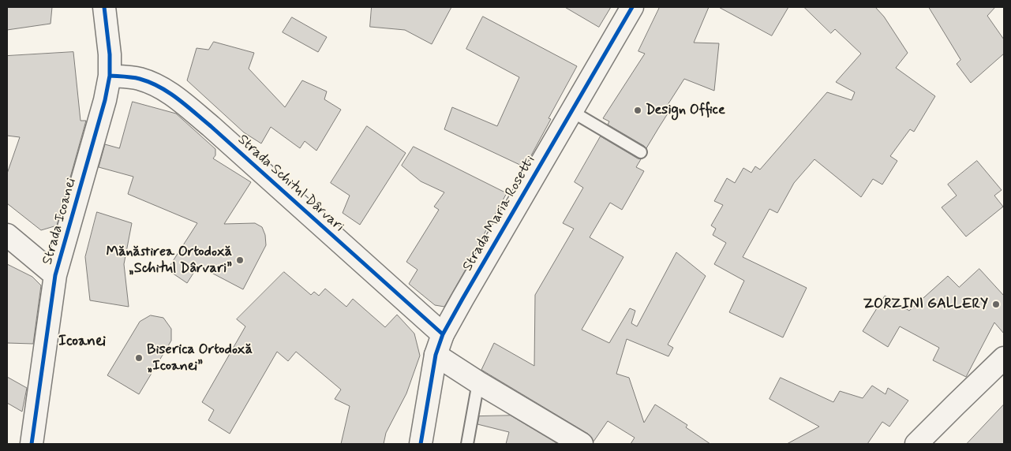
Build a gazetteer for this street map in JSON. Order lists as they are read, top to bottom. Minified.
{"streets":{"street":["Strada Schitul Dârvari","Strada Maria Rosetti","Strada Icoanei"]},"crossings":[["Strada Schitul Dârvari","Strada Maria Rosetti"],["Strada Schitul Dârvari","Strada Icoanei"]],"districts":["Icoanei"],"places":["Design Office","Mănăstirea Ortodoxă „Schitul Dârvari”","ZORZINI GALLERY","Biserica Ortodoxă „Icoanei”"]}
